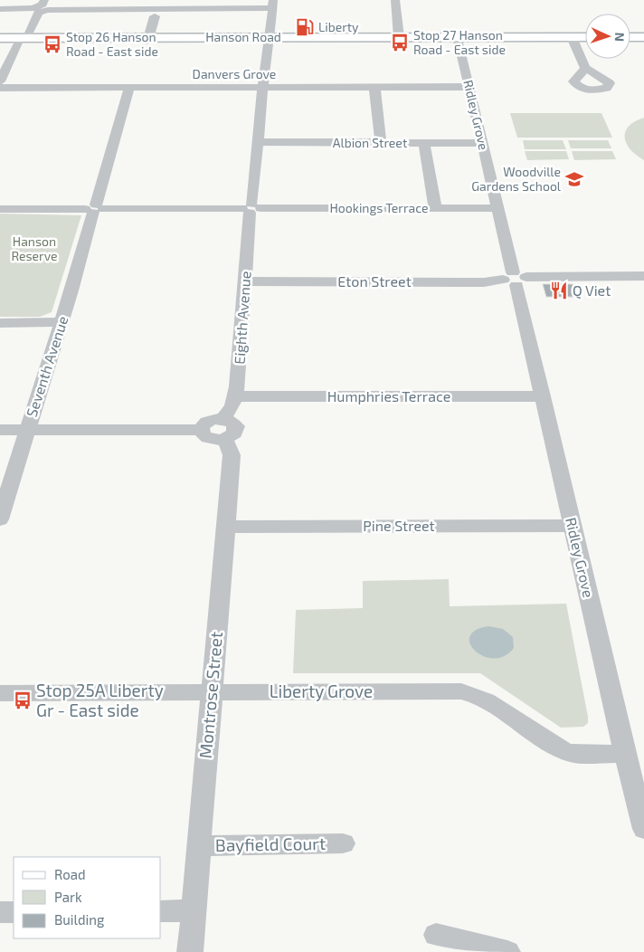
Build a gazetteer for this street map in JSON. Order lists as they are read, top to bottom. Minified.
{"streets":{"main road":["Hanson Road"],"street":["Danvers Grove","Ridley Grove","Albion Street","Hookings Terrace","Eton Street","Eighth Avenue","Seventh Avenue","Humphries Terrace","Pine Street","Liberty Grove","Montrose Street","Bayfield Court"]},"crossings":[["Hanson Road","Ridley Grove"],["Hanson Road","Eighth Avenue"],["Danvers Grove","Ridley Grove"],["Danvers Grove","Eighth Avenue"],["Danvers Grove","Seventh Avenue"],["Ridley Grove","Albion Street"],["Ridley Grove","Hookings Terrace"],["Ridley Grove","Eton Street"],["Ridley Grove","Humphries Terrace"],["Ridley Grove","Pine Street"],["Ridley Grove","Liberty Grove"],["Albion Street","Eighth Avenue"],["Hookings Terrace","Eighth Avenue"],["Hookings Terrace","Seventh Avenue"],["Eton Street","Eighth Avenue"],["Eighth Avenue","Humphries Terrace"],["Eighth Avenue","Montrose Street"],["Pine Street","Montrose Street"],["Liberty Grove","Montrose Street"],["Montrose Street","Bayfield Court"]],"parks":["Hanson Reserve"],"places":{"fuel station":["Liberty"],"bus stop":["Stop 27 Hanson Road - East side","Stop 26 Hanson Road - East side","Stop 25A Liberty Gr - East side"],"school or university":["Woodville Gardens School"],"restaurant":["Q Viet"]},"legend":["Road","Park","Building"],"north":"right"}
